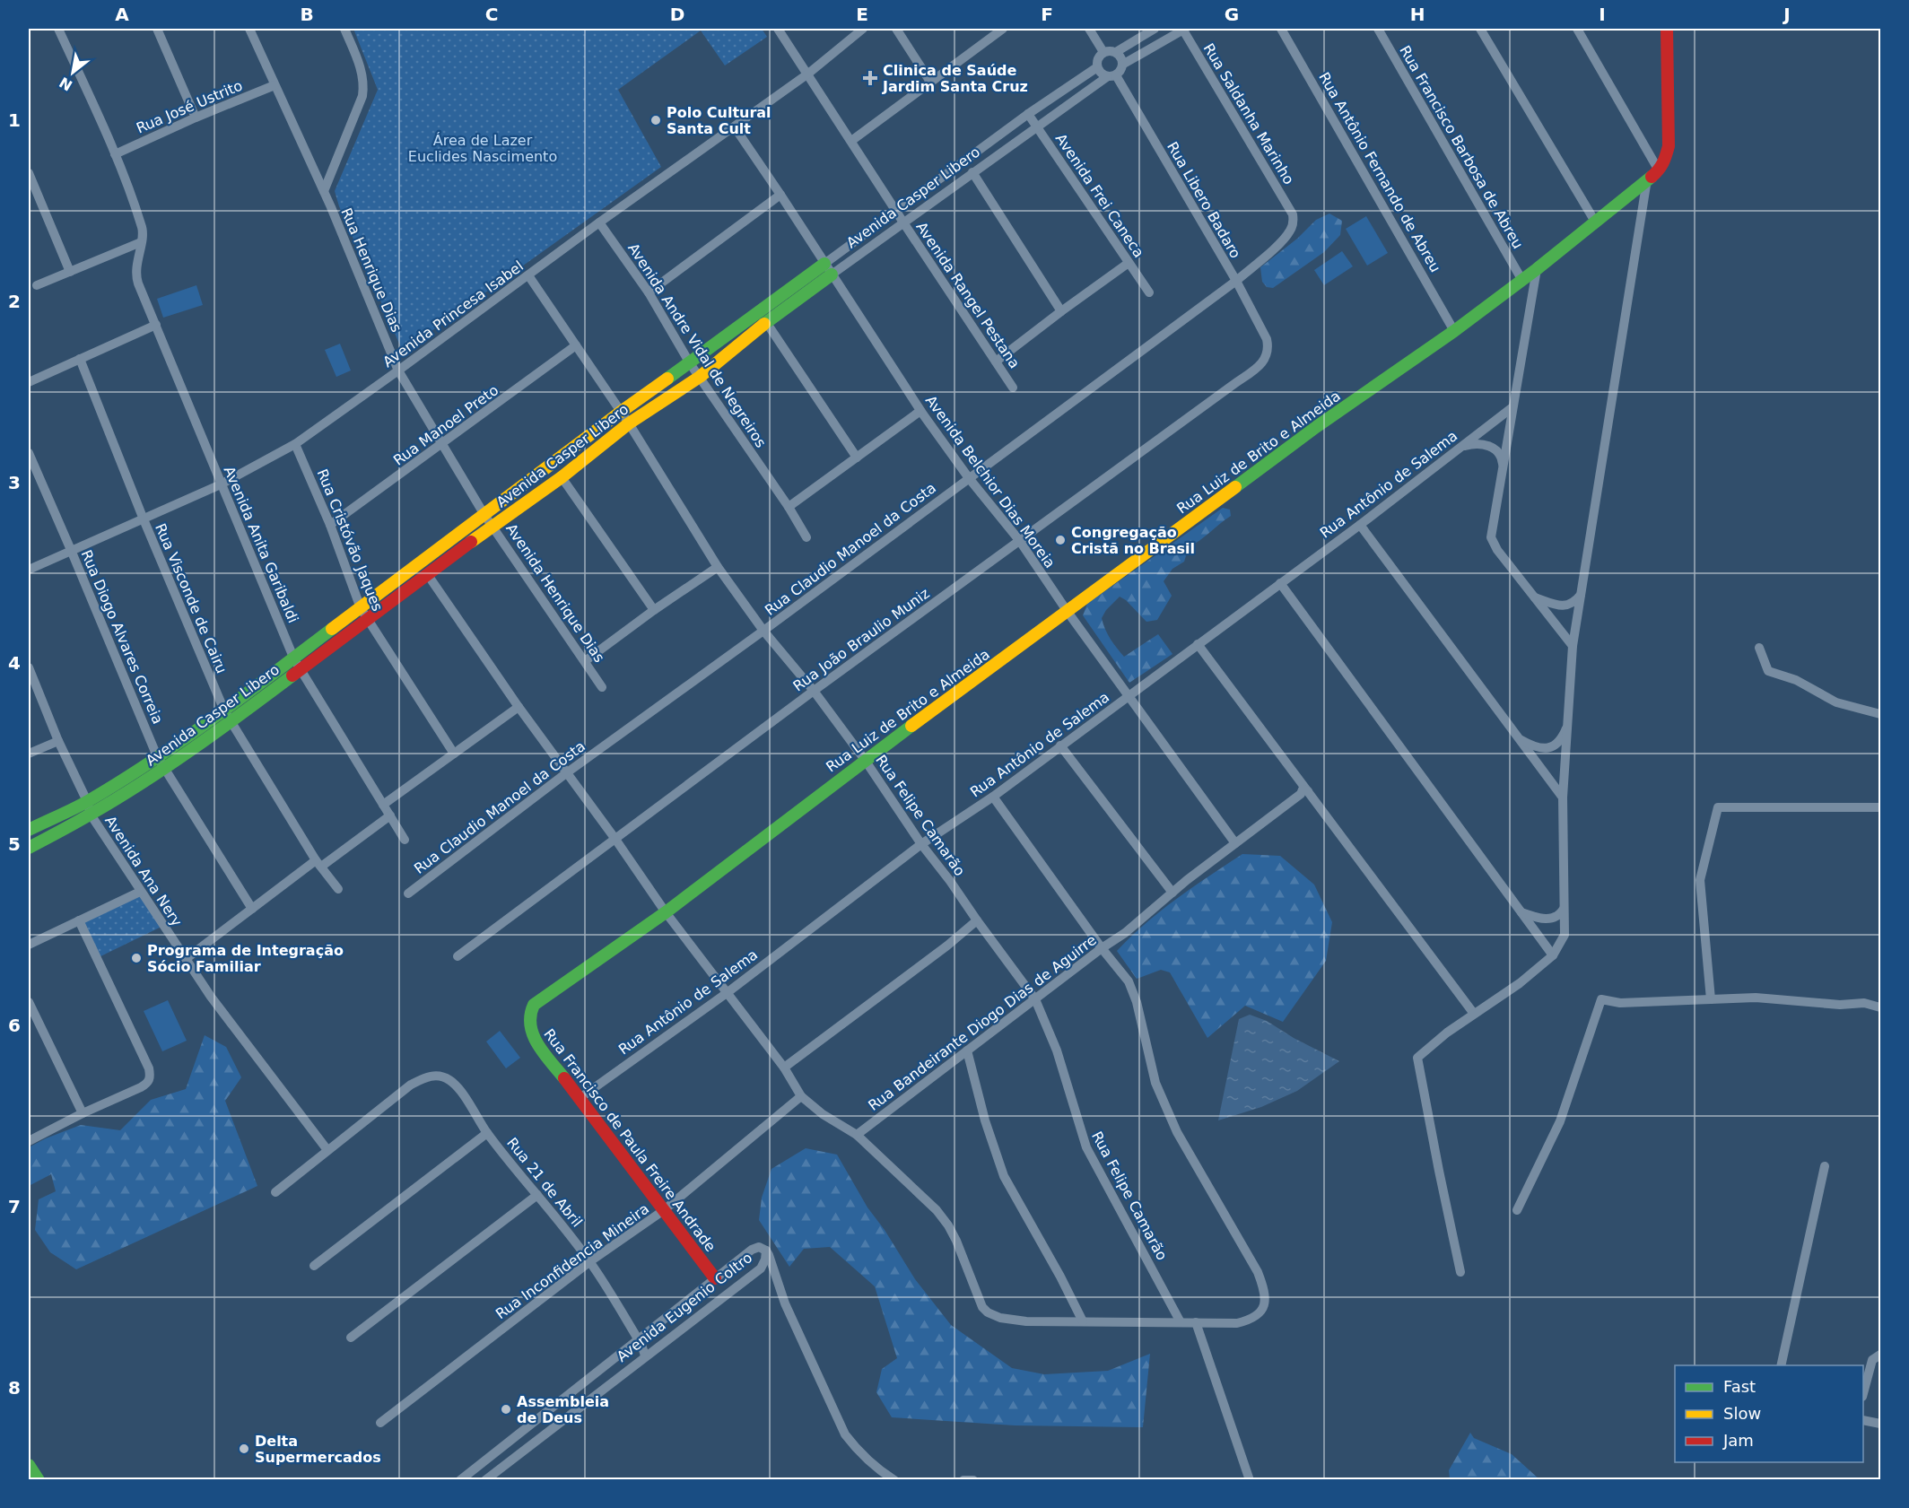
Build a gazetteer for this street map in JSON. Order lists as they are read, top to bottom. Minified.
{"streets":{"street":["Rua José Ustrito","Rua Saldanha Marinho","Rua Francisco Barbosa de Abreu","Rua Antônio Fernando de Abreu","Avenida Frei Caneca","Avenida Casper Libero","Rua Libero Badaro","Rua Henrique Dias","Avenida Rangel Pestana","Avenida Princesa Isabel","Avenida Andre Vidal de Negreiros","Rua Manoel Preto","Rua Luiz de Brito e Almeida","Avenida Belchior Dias Moreia","Rua Antônio de Salema","Rua Cristóvão Jaques","Avenida Anita Garibaldi","Rua Claudio Manoel da Costa","Avenida Henrique Dias","Rua Visconde de Cairu","Rua Diogo Alvares Correia","Rua João Braulio Muniz","Rua Felipe Camarão","Avenida Ana Nery","Rua Bandeirante Diogo Dias de Aguirre","Rua Francisco de Paula Freire Andrade","Rua 21 de Abril","Rua Inconfidencia Mineira","Avenida Eugenio Coltro"]},"crossings":[["Rua José Ustrito","Rua Henrique Dias"],["Rua José Ustrito","Avenida Anita Garibaldi"],["Rua Saldanha Marinho","Rua Claudio Manoel da Costa"],["Rua Francisco Barbosa de Abreu","Rua Luiz de Brito e Almeida"],["Rua Antônio Fernando de Abreu","Rua Luiz de Brito e Almeida"],["Avenida Frei Caneca","Avenida Casper Libero"],["Avenida Casper Libero","Rua Libero Badaro"],["Avenida Casper Libero","Rua Henrique Dias"],["Avenida Casper Libero","Avenida Rangel Pestana"],["Avenida Casper Libero","Avenida Andre Vidal de Negreiros"],["Avenida Casper Libero","Avenida Belchior Dias Moreia"],["Avenida Casper Libero","Rua Cristóvão Jaques"],["Avenida Casper Libero","Avenida Anita Garibaldi"],["Avenida Casper Libero","Avenida Henrique Dias"],["Avenida Casper Libero","Rua Visconde de Cairu"],["Avenida Casper Libero","Rua Diogo Alvares Correia"],["Avenida Casper Libero","Rua Felipe Camarão"],["Avenida Casper Libero","Avenida Ana Nery"],["Rua Libero Badaro","Rua Claudio Manoel da Costa"],["Rua Libero Badaro","Rua João Braulio Muniz"],["Rua Henrique Dias","Avenida Princesa Isabel"],["Rua Henrique Dias","Rua Manoel Preto"],["Rua Henrique Dias","Avenida Henrique Dias"],["Avenida Rangel Pestana","Avenida Princesa Isabel"],["Avenida Princesa Isabel","Avenida Andre Vidal de Negreiros"],["Avenida Princesa Isabel","Avenida Belchior Dias Moreia"],["Avenida Princesa Isabel","Rua Cristóvão Jaques"],["Avenida Princesa Isabel","Avenida Anita Garibaldi"],["Avenida Princesa Isabel","Rua Visconde de Cairu"],["Avenida Princesa Isabel","Rua Diogo Alvares Correia"],["Avenida Princesa Isabel","Rua Felipe Camarão"],["Rua Manoel Preto","Rua Cristóvão Jaques"],["Rua Manoel Preto","Rua Felipe Camarão"],["Rua Luiz de Brito e Almeida","Avenida Belchior Dias Moreia"],["Rua Luiz de Brito e Almeida","Rua Felipe Camarão"],["Rua Luiz de Brito e Almeida","Rua Francisco de Paula Freire Andrade"],["Avenida Belchior Dias Moreia","Rua Antônio de Salema"],["Avenida Belchior Dias Moreia","Rua Claudio Manoel da Costa"],["Avenida Belchior Dias Moreia","Rua João Braulio Muniz"],["Avenida Belchior Dias Moreia","Rua Bandeirante Diogo Dias de Aguirre"],["Rua Antônio de Salema","Rua Felipe Camarão"],["Rua Antônio de Salema","Rua Francisco de Paula Freire Andrade"],["Rua Claudio Manoel da Costa","Rua Felipe Camarão"],["Rua João Braulio Muniz","Rua Felipe Camarão"],["Rua Felipe Camarão","Rua Bandeirante Diogo Dias de Aguirre"],["Avenida Ana Nery","Rua 21 de Abril"],["Rua Francisco de Paula Freire Andrade","Rua Inconfidencia Mineira"],["Rua Francisco de Paula Freire Andrade","Avenida Eugenio Coltro"],["Rua 21 de Abril","Rua Inconfidencia Mineira"],["Rua 21 de Abril","Avenida Eugenio Coltro"]],"parks":["Área de Lazer Euclides Nascimento"],"places":{"health":["Clinica de Saúde Jardim Santa Cruz"],"other":["Polo Cultural Santa Cult","Congregação Cristã no Brasil","Programa de Integração Sócio Familiar","Assembleia de Deus","Delta Supermercados"]},"legend":["Fast","Slow","Jam"],"north":"bottom left","grid":{"columns":["A","B","C","D","E","F","G","H","I","J"],"rows":["1","2","3","4","5","6","7","8"]}}
